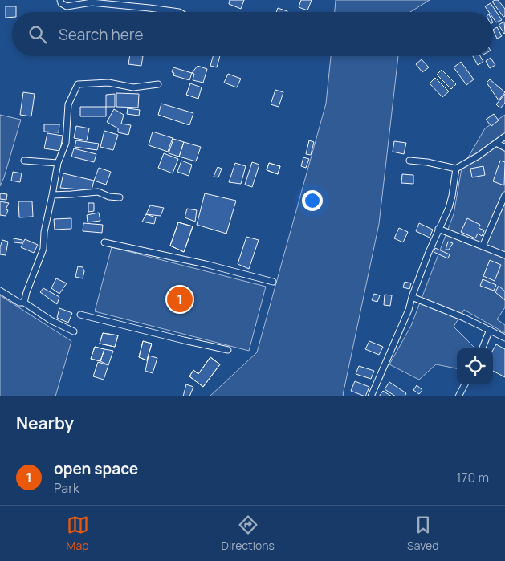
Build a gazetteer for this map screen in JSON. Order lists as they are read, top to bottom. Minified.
{"page":{"search":"Search here","pins":"1","heading":"Nearby","list":[{"mark":"1","name":"open space","note":"Park","value":"170 m"}],"nav":["Map","Directions","Saved"]}}
